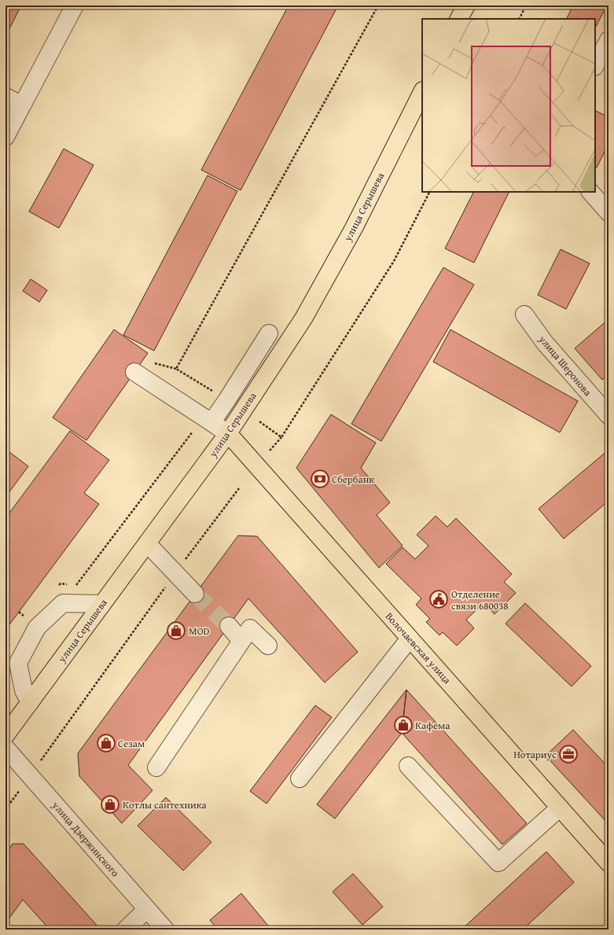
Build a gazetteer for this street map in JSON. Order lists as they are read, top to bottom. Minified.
{"streets":{"main road":["улица Серышева","Волочаевская улица"],"street":["улица Шеронова","улица Дзержинского"]},"crossings":[["улица Серышева","Волочаевская улица"]],"places":{"bank":["Сбербанк"],"public building":["Отделение связи 680038"],"shop":["MOD","Кафема","Сезам","Котлы сантехника"],"office":["Нотариус"]}}
